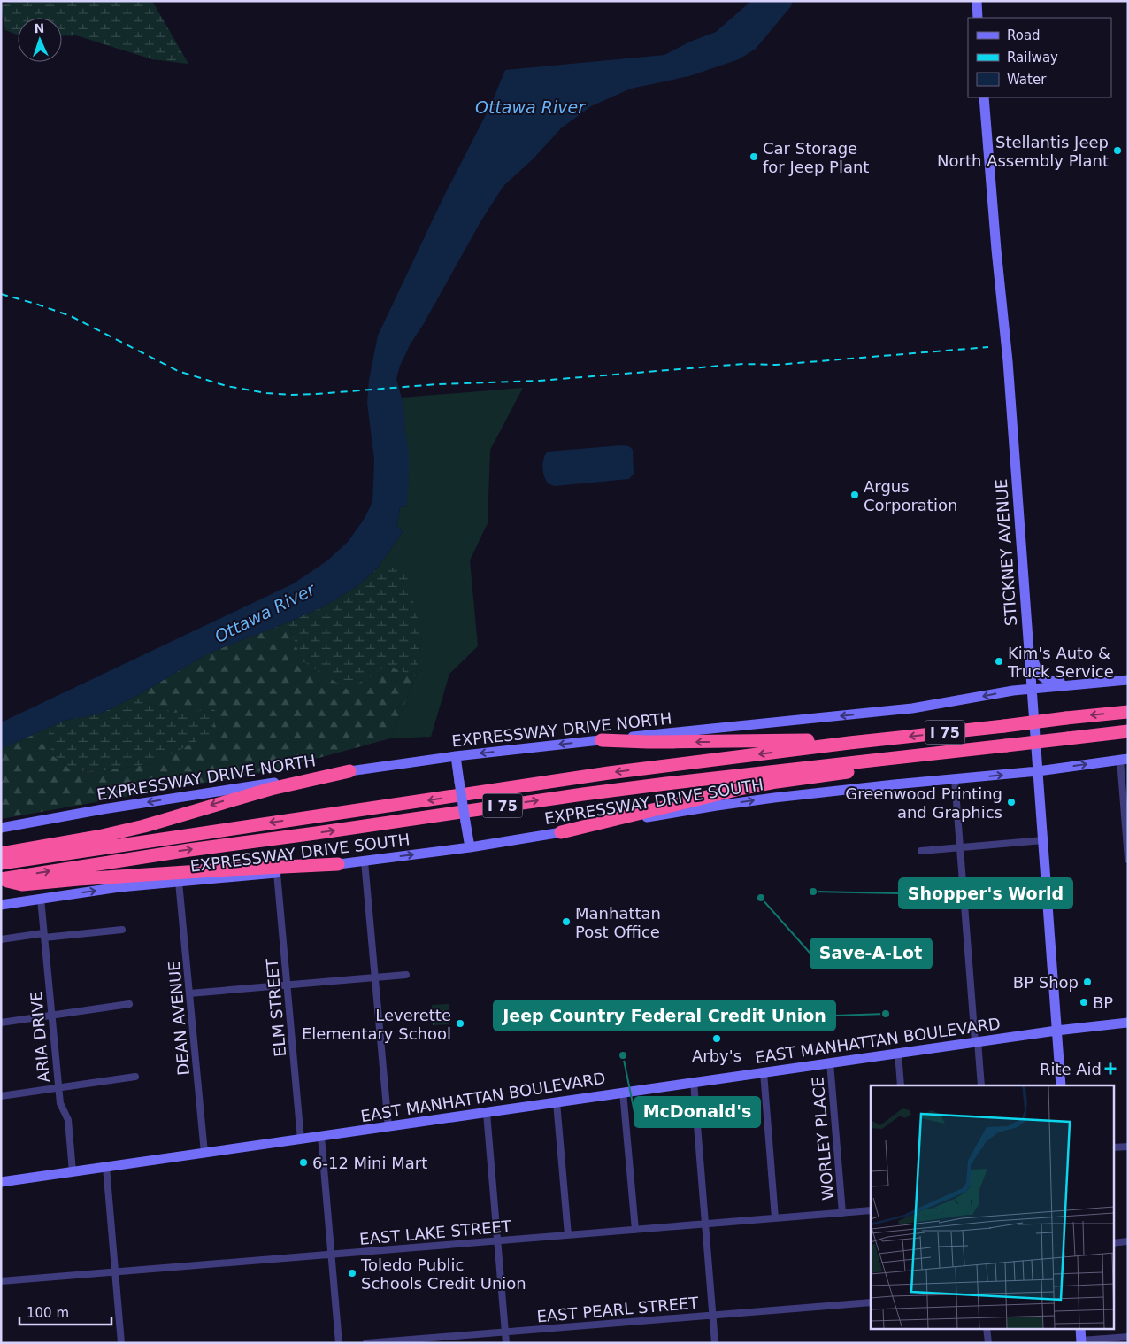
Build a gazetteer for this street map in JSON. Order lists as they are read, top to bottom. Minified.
{"streets":{"highway":["I 75"],"main road":["STICKNEY AVENUE","EXPRESSWAY DRIVE NORTH","EXPRESSWAY DRIVE SOUTH","EAST MANHATTAN BOULEVARD"],"street":["ELM STREET","DEAN AVENUE","ARIA DRIVE","WORLEY PLACE","EAST LAKE STREET","EAST PEARL STREET"]},"crossings":[["STICKNEY AVENUE","EXPRESSWAY DRIVE NORTH"],["STICKNEY AVENUE","EXPRESSWAY DRIVE SOUTH"],["STICKNEY AVENUE","EAST MANHATTAN BOULEVARD"],["EXPRESSWAY DRIVE SOUTH","ELM STREET"],["EXPRESSWAY DRIVE SOUTH","DEAN AVENUE"],["EXPRESSWAY DRIVE SOUTH","ARIA DRIVE"],["ELM STREET","EAST MANHATTAN BOULEVARD"],["DEAN AVENUE","EAST MANHATTAN BOULEVARD"],["ARIA DRIVE","EAST MANHATTAN BOULEVARD"],["EAST MANHATTAN BOULEVARD","WORLEY PLACE"],["WORLEY PLACE","EAST LAKE STREET"]],"one_way":["EXPRESSWAY DRIVE NORTH","EXPRESSWAY DRIVE SOUTH"],"water":["Ottawa River"],"places":{"other":["Stellantis Jeep North Assembly Plant","Car Storage for Jeep Plant","Argus Corporation","Kim's Auto & Truck Service","Greenwood Printing and Graphics","Shopper's World","Save-A-Lot","Manhattan Post Office","BP Shop","BP","Jeep Country Federal Credit Union","Leverette Elementary School","Arby's","McDonald's","6-12 Mini Mart","Toledo Public Schools Credit Union"],"health":["Rite Aid"]},"legend":["Road","Railway","Water"],"scale_bar":"100 m","north":"top"}
